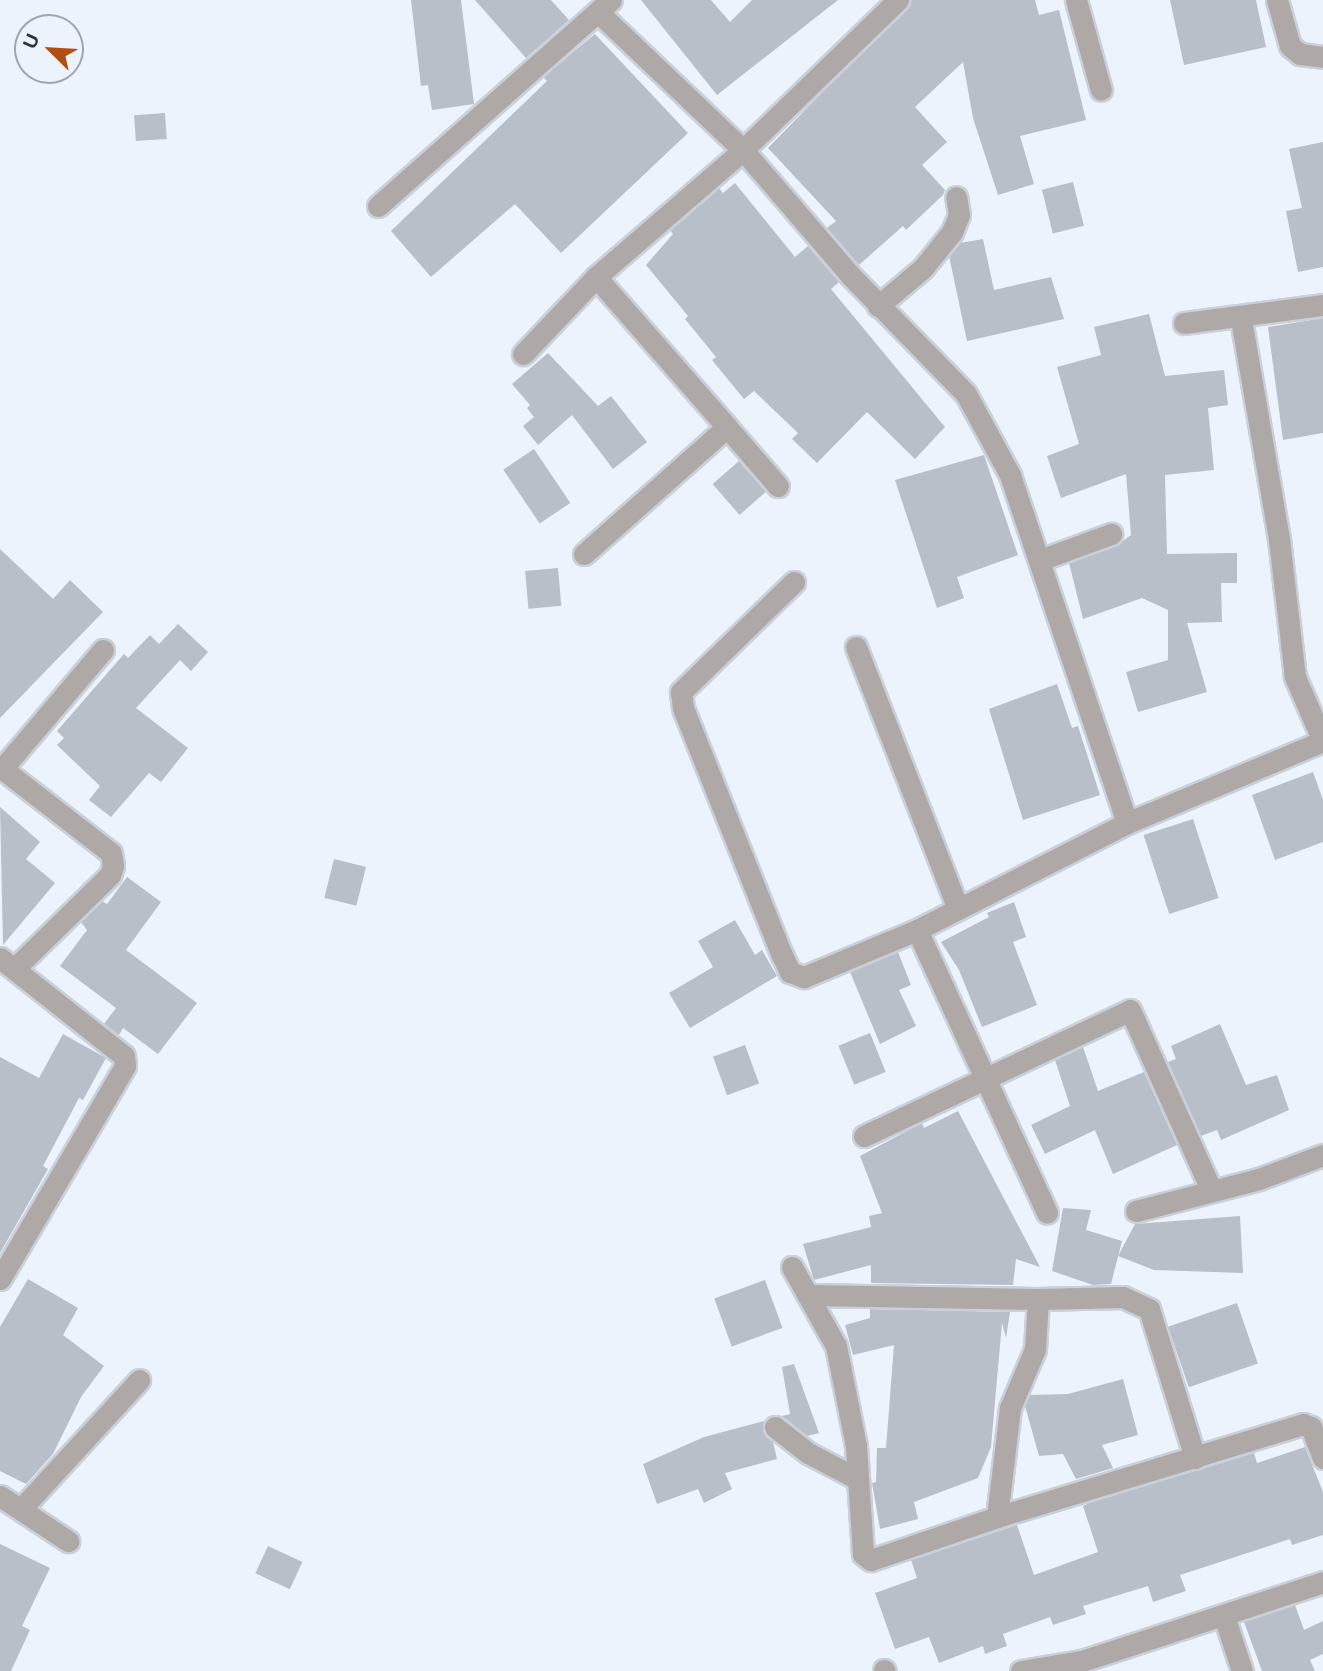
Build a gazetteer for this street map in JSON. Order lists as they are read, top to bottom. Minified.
{"north":"top left"}
